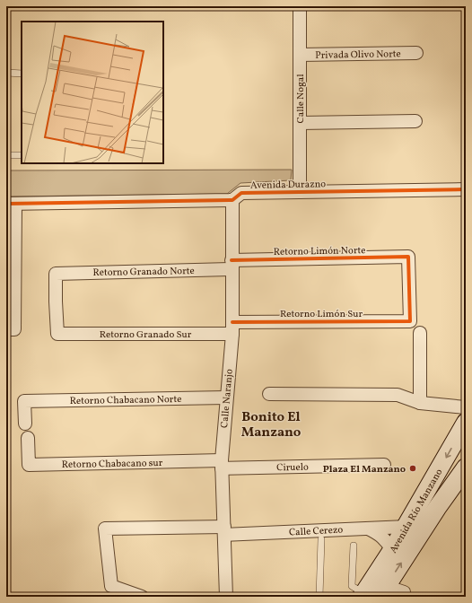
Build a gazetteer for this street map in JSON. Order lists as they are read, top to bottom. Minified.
{"streets":{"main road":["Avenida Río Manzano"],"street":["Privada Olivo Norte","Calle Nogal","Avenida Durazno","Retorno Limón Norte","Retorno Granado Norte","Retorno Limón Sur","Retorno Granado Sur","Calle Naranjo","Retorno Chabacano Norte","Retorno Chabacano sur","Ciruelo","Calle Cerezo"]},"crossings":[["Privada Olivo Norte","Calle Nogal"],["Calle Nogal","Avenida Durazno"],["Avenida Durazno","Calle Naranjo"],["Retorno Limón Norte","Retorno Granado Norte"],["Retorno Limón Norte","Retorno Limón Sur"],["Retorno Limón Norte","Calle Naranjo"],["Retorno Granado Norte","Retorno Granado Sur"],["Retorno Granado Norte","Calle Naranjo"],["Retorno Limón Sur","Retorno Granado Sur"],["Retorno Limón Sur","Calle Naranjo"],["Retorno Granado Sur","Calle Naranjo"],["Calle Naranjo","Retorno Chabacano Norte"],["Calle Naranjo","Retorno Chabacano sur"],["Calle Naranjo","Ciruelo"],["Calle Naranjo","Calle Cerezo"],["Retorno Chabacano sur","Ciruelo"],["Avenida Río Manzano","Calle Cerezo"]],"districts":["Bonito El Manzano"],"places":["Plaza El Manzano"]}
